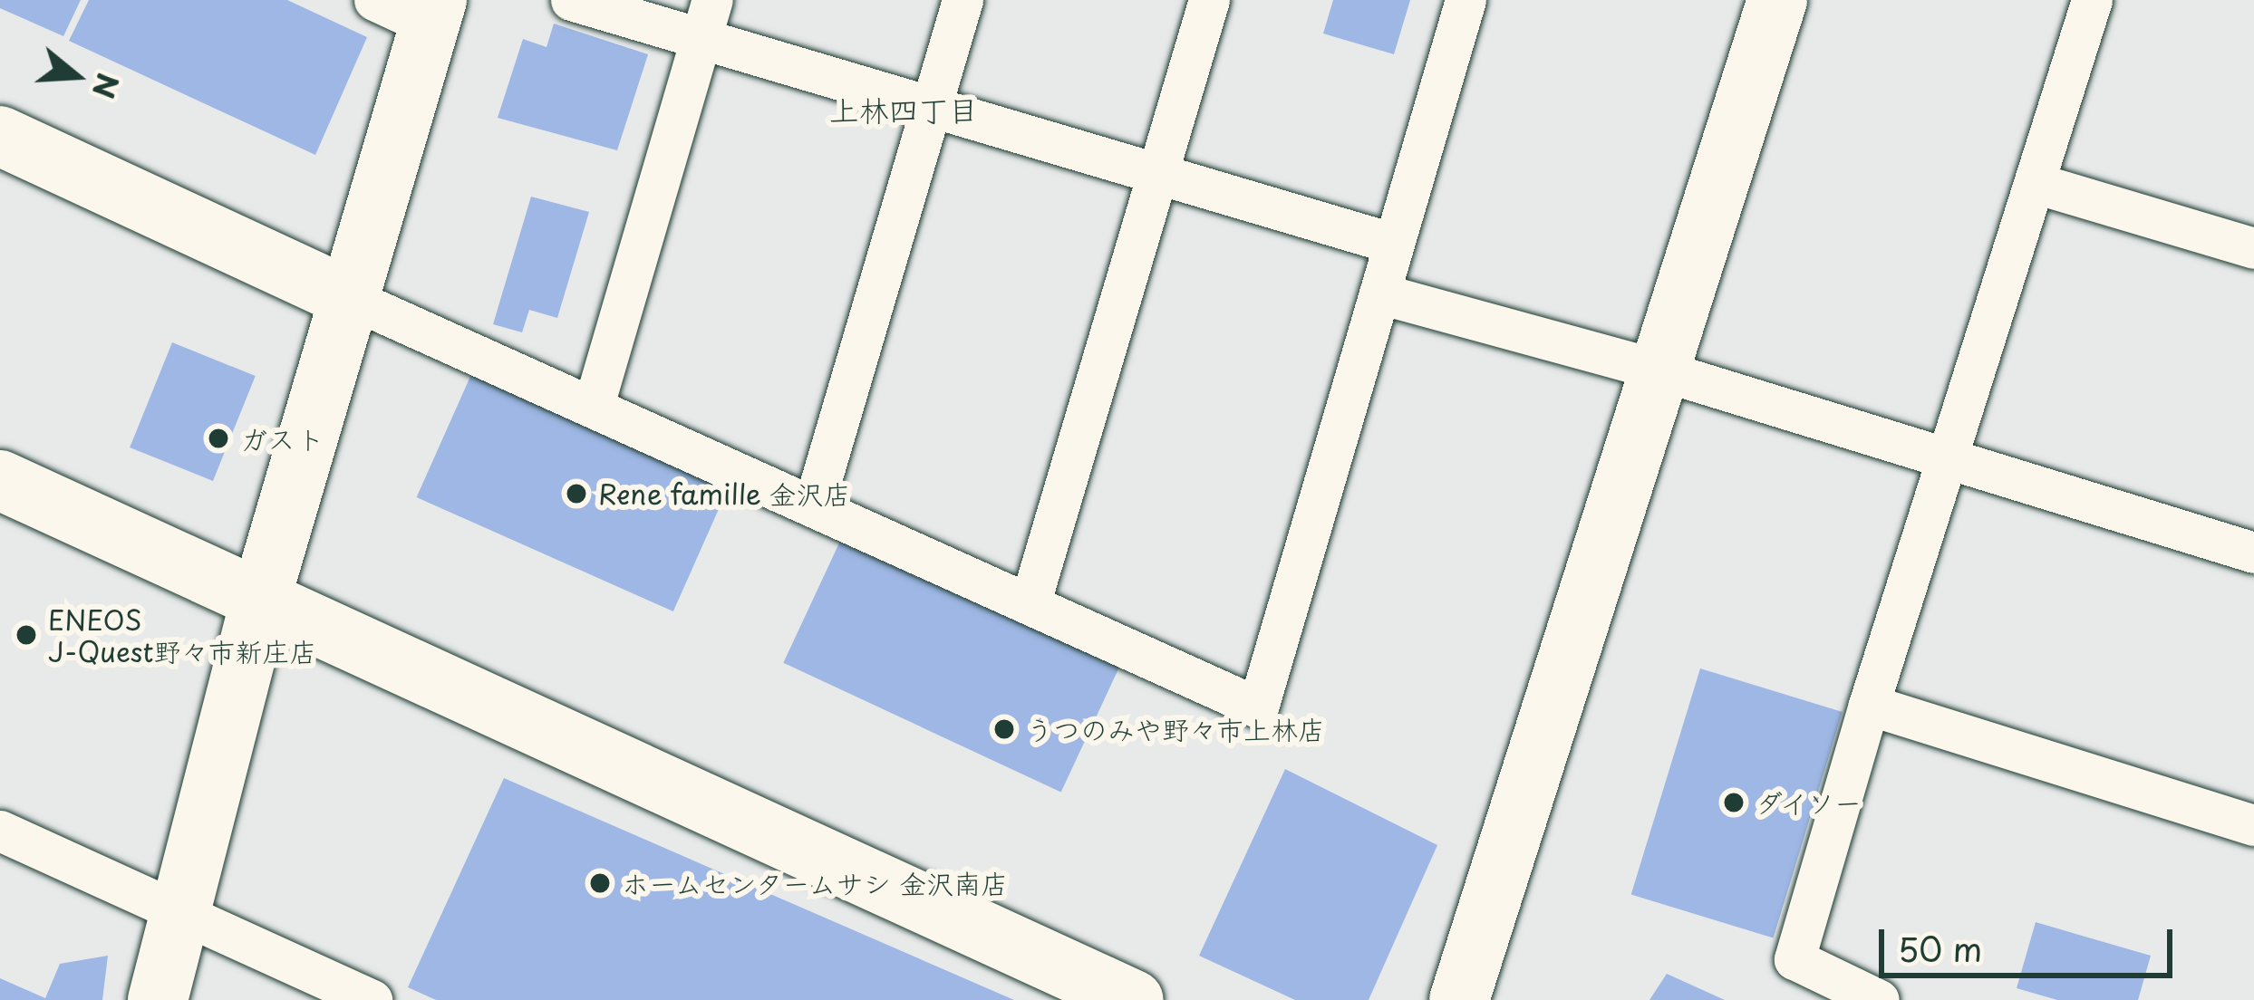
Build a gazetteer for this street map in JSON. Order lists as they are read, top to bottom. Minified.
{"districts":["上林四丁目"],"places":["ガスト","Rene famille 金沢店","ENEOS J-Quest野々市新庄店","うつのみや野々市上林店","ダイソー","ホームセンタームサシ 金沢南店"],"scale_bar":"50 m","north":"right"}
